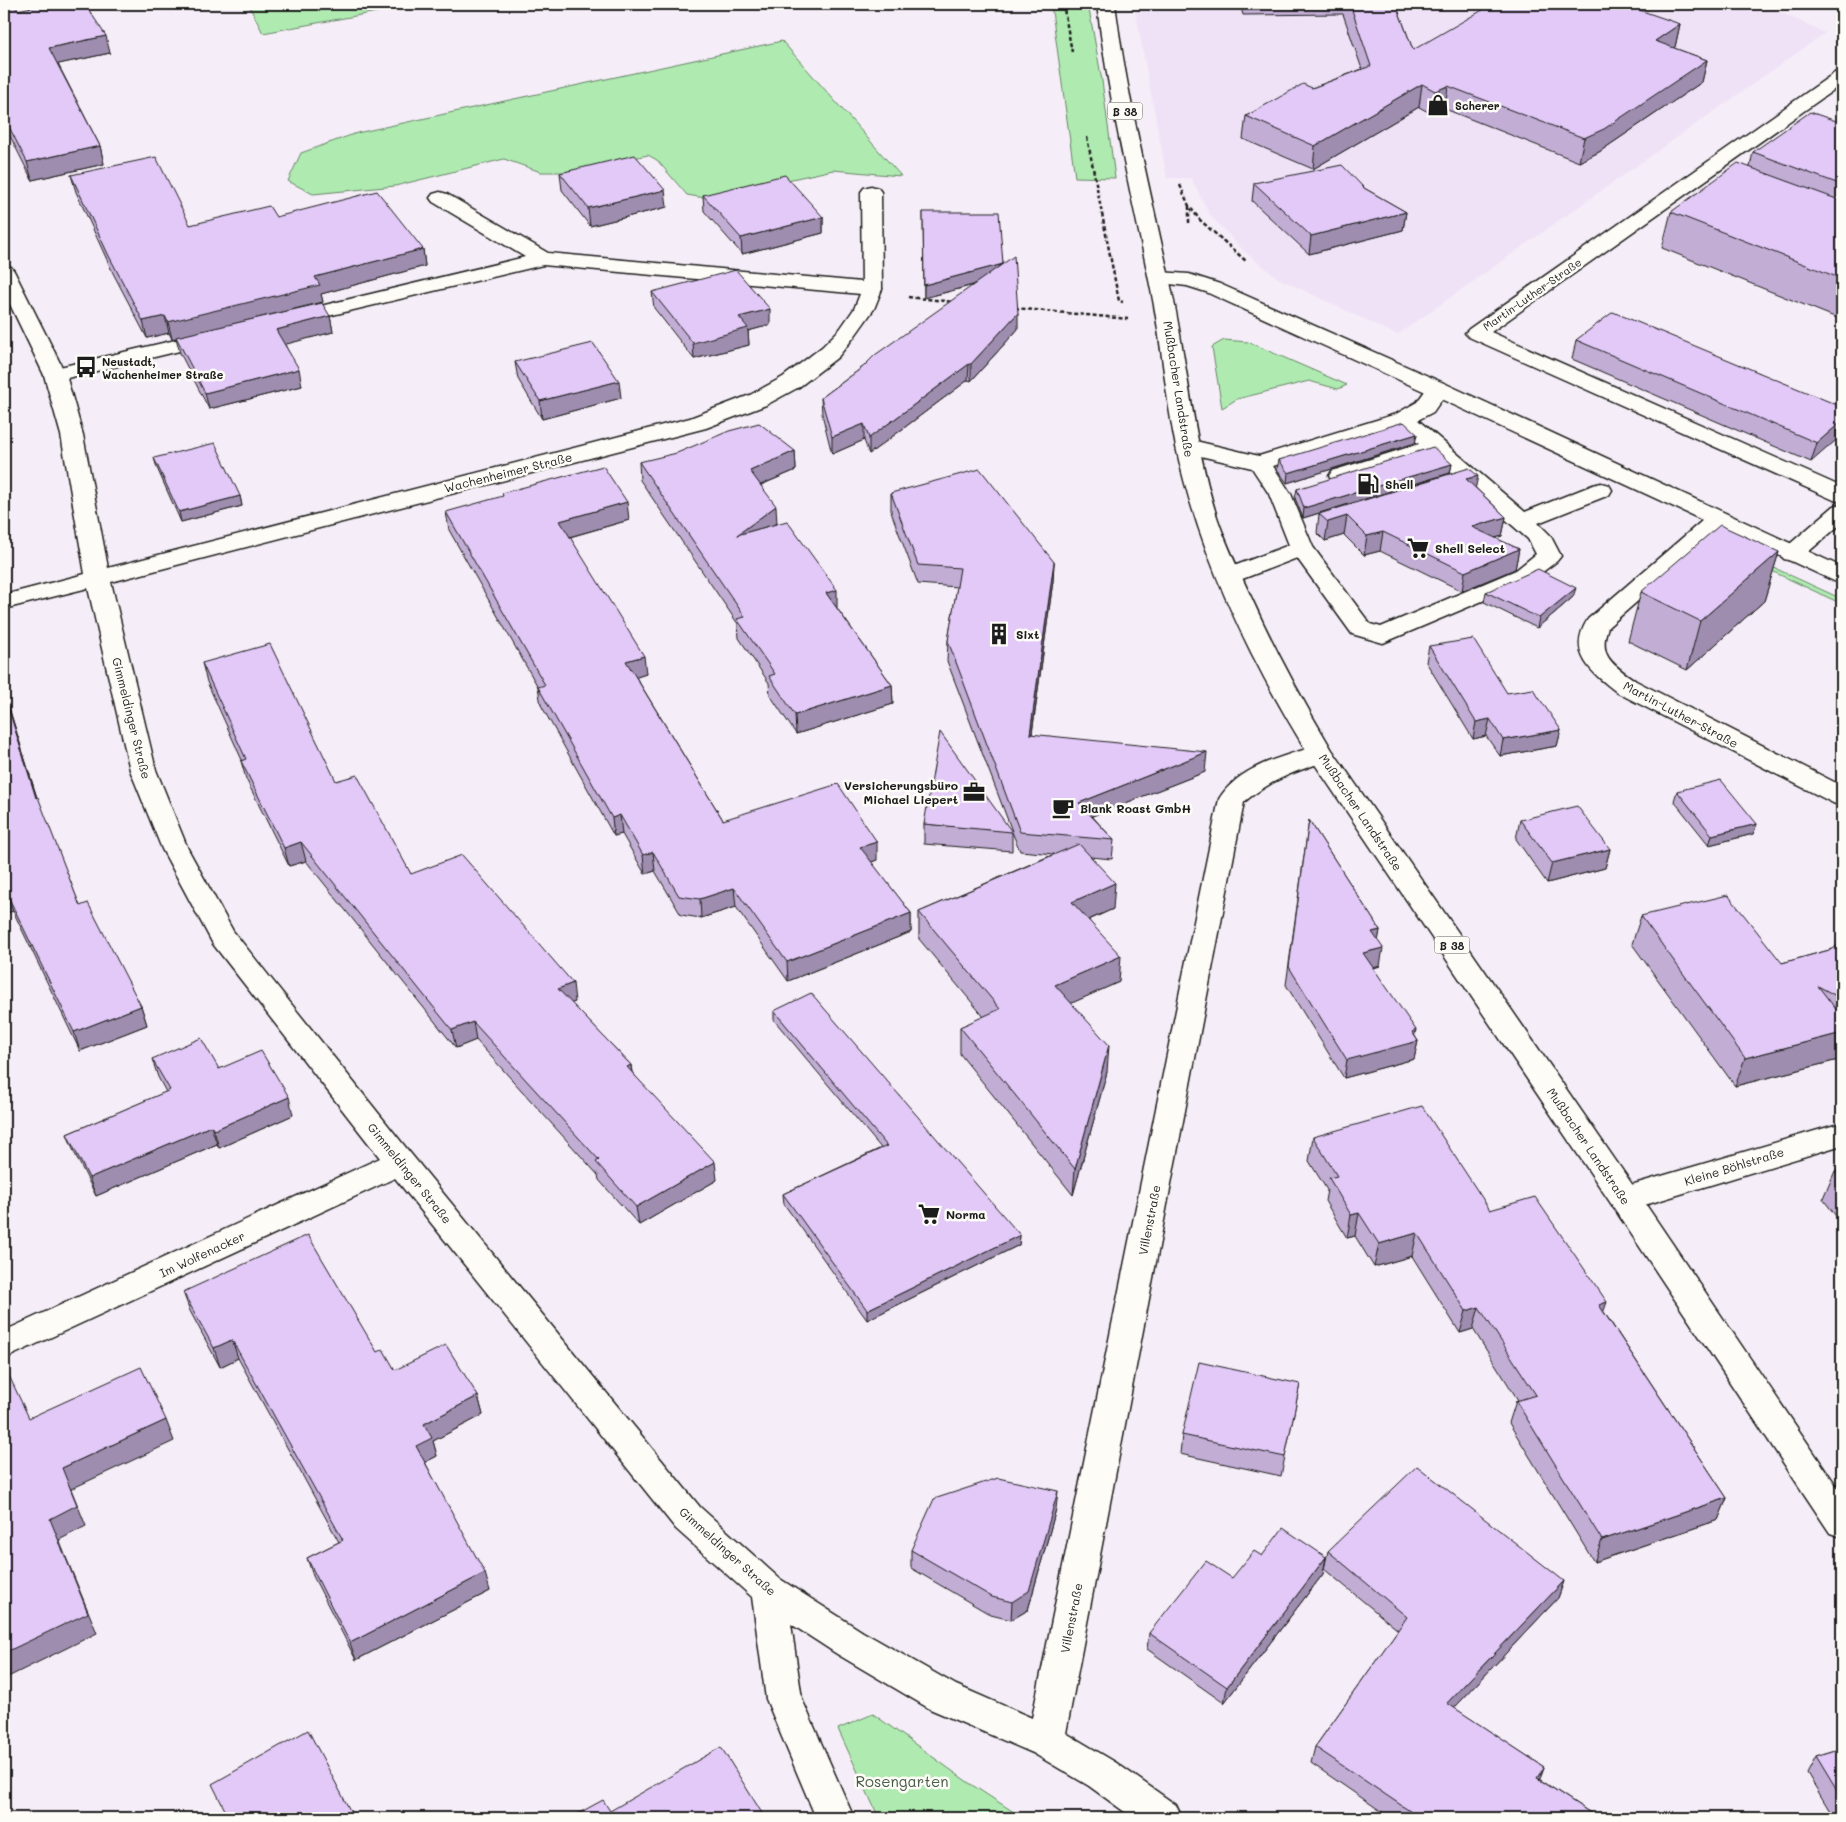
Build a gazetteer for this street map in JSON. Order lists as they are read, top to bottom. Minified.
{"streets":{"street":["B 38","Martin-Luther-Straße","Mußbacher Landstraße","Wachenheimer Straße","Gimmeldinger Straße","Kleine Böhlstraße","Villenstraße","Im Wolfenacker"]},"crossings":[["Mußbacher Landstraße","Kleine Böhlstraße"],["Mußbacher Landstraße","Villenstraße"],["Wachenheimer Straße","Gimmeldinger Straße"],["Gimmeldinger Straße","Villenstraße"],["Gimmeldinger Straße","Im Wolfenacker"]],"parks":["Rosengarten"],"places":{"shop":["Scherer"],"bus stop":["Neustadt, Wachenheimer Straße"],"fuel station":["Shell"],"supermarket":["Shell Select","Norma"],"building":["Sixt"],"office":["Versicherungsbüro Michael Liepert"],"cafe":["Blank Roast GmbH"]}}
